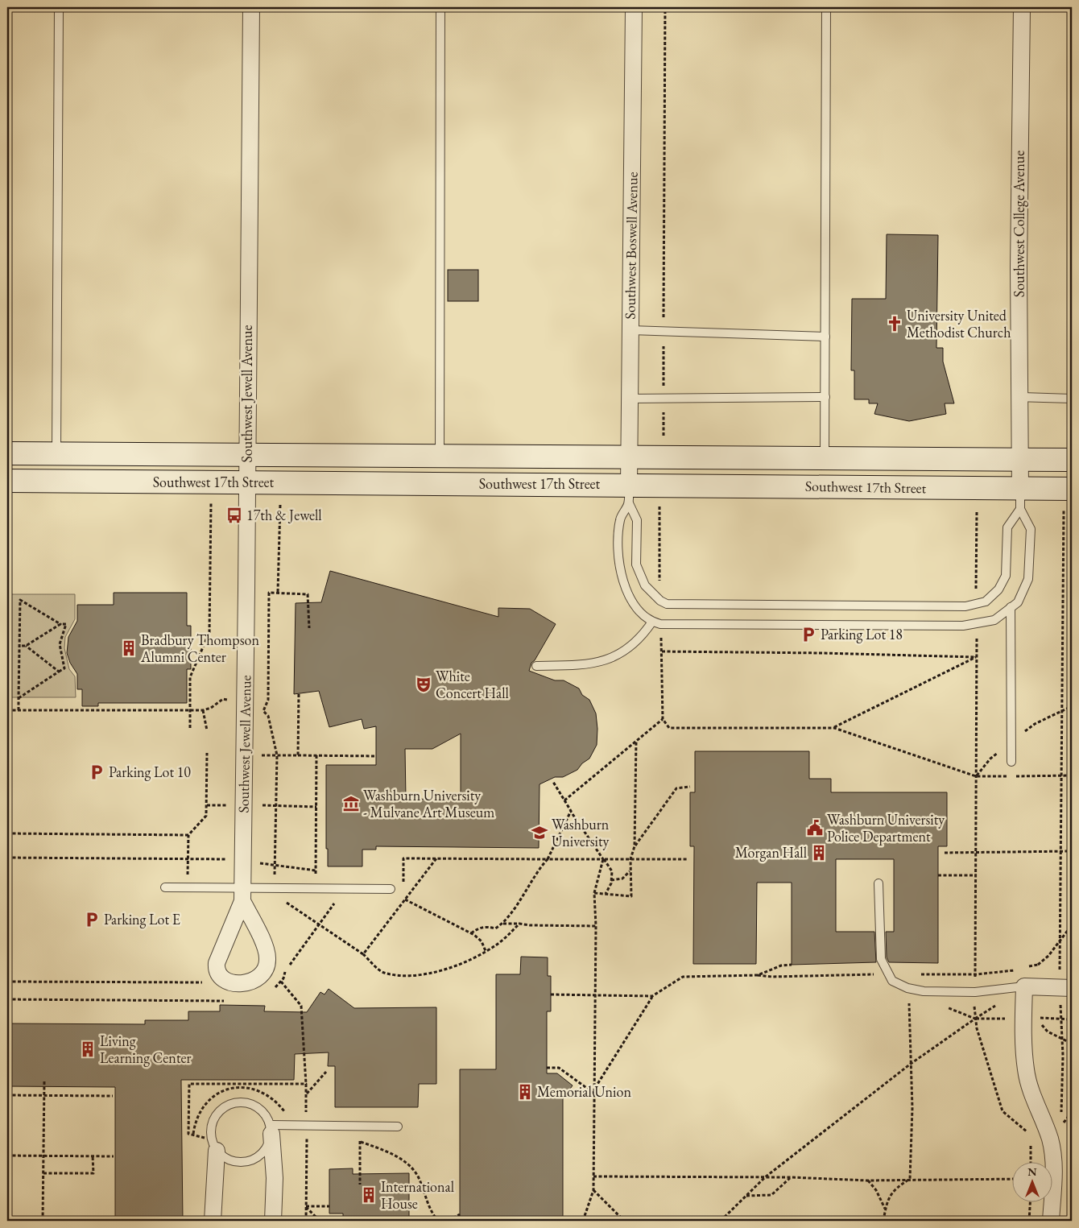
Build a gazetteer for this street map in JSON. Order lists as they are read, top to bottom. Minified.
{"streets":{"main road":["Southwest 17th Street"],"street":["Southwest College Avenue","Southwest Boswell Avenue","Southwest Jewell Avenue"]},"crossings":[["Southwest College Avenue","Southwest 17th Street"],["Southwest Boswell Avenue","Southwest 17th Street"],["Southwest Jewell Avenue","Southwest 17th Street"]],"places":{"church":["University United Methodist Church"],"bus stop":["17th & Jewell"],"parking":["Parking Lot 18","Parking Lot 10","Parking Lot E"],"building":["Bradbury Thompson Alumni Center","Morgan Hall","Living Learning Center","Memorial Union","International House"],"theatre":["White Concert Hall"],"museum":["Washburn University - Mulvane Art Museum"],"public building":["Washburn University Police Department"],"school or university":["Washburn University"]},"north":"top"}
